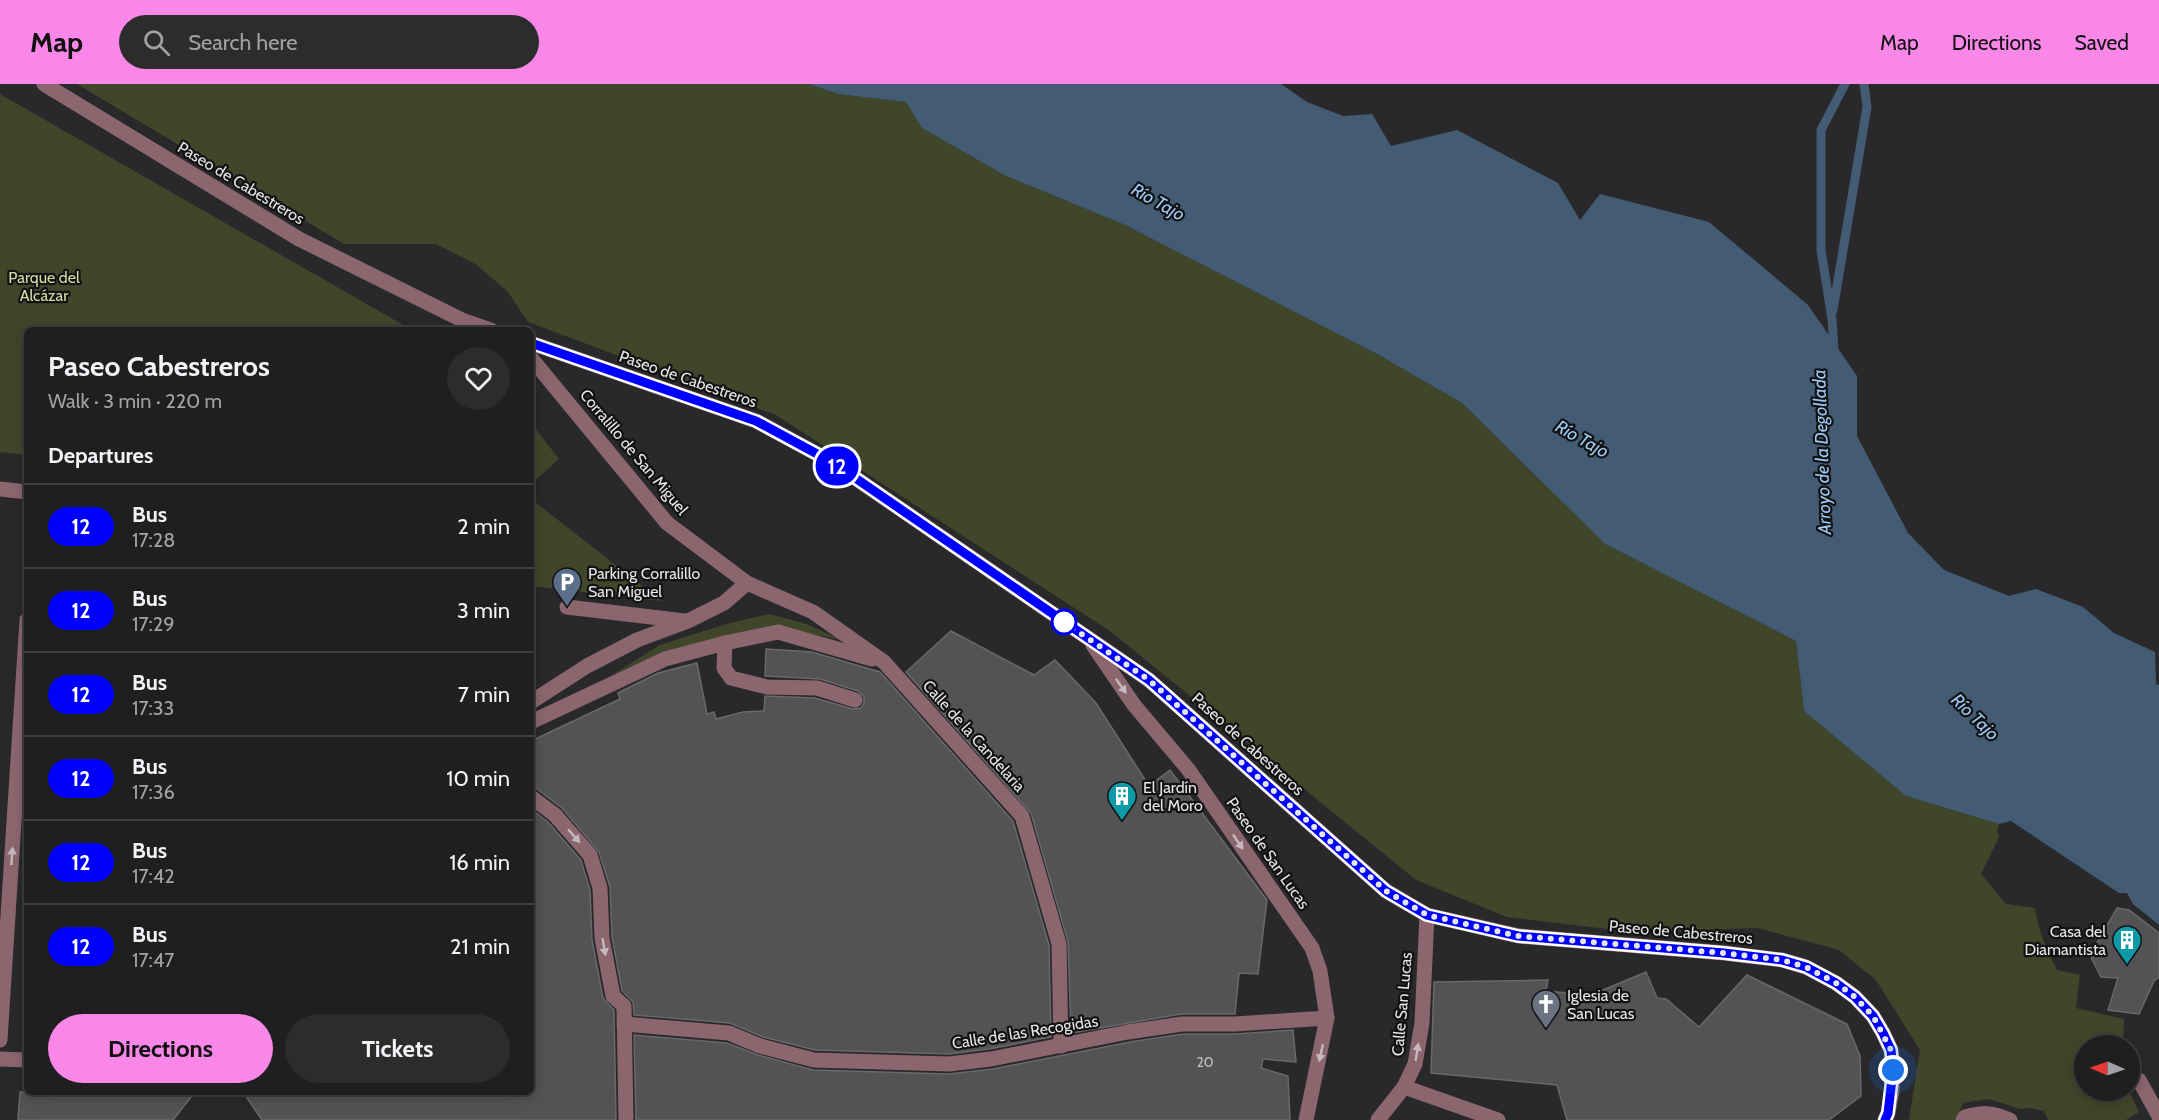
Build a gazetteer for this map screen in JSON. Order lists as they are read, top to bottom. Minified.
{"streets":{"street":["Paseo de Cabestreros","Corralillo de San Miguel","Calle de la Candelaria","Paseo de San Lucas","Calle San Lucas","Calle de las Recogidas"]},"crossings":[["Paseo de Cabestreros","Paseo de San Lucas"],["Paseo de Cabestreros","Calle San Lucas"],["Corralillo de San Miguel","Calle de la Candelaria"],["Calle de la Candelaria","Calle de las Recogidas"],["Paseo de San Lucas","Calle de las Recogidas"]],"one_way":["Paseo de San Lucas","Calle San Lucas"],"water":["Río Tajo","Arroyo de la Degollada"],"parks":["Parque del Alcázar"],"places":{"parking":["Parking Corralillo San Miguel"],"building":["El Jardín del Moro","Casa del Diamantista"],"church":["Iglesia de San Lucas"]},"lines":["bus line 12"],"house_numbers":["20"],"north":"left","page":{"header":"Map","search":"Search here","nav":["Map","Directions","Saved"],"on_map":"12","heading":[["Paseo Cabestreros","Walk · 3 min · 220 m"],"Departures"],"list":[{"mark":"12","name":"Bus","note":"17:28","value":"2 min"},{"mark":"12","name":"Bus","note":"17:29","value":"3 min"},{"mark":"12","name":"Bus","note":"17:33","value":"7 min"},{"mark":"12","name":"Bus","note":"17:36","value":"10 min"},{"mark":"12","name":"Bus","note":"17:42","value":"16 min"},{"mark":"12","name":"Bus","note":"17:47","value":"21 min"}],"buttons":["Directions","Tickets"]}}
